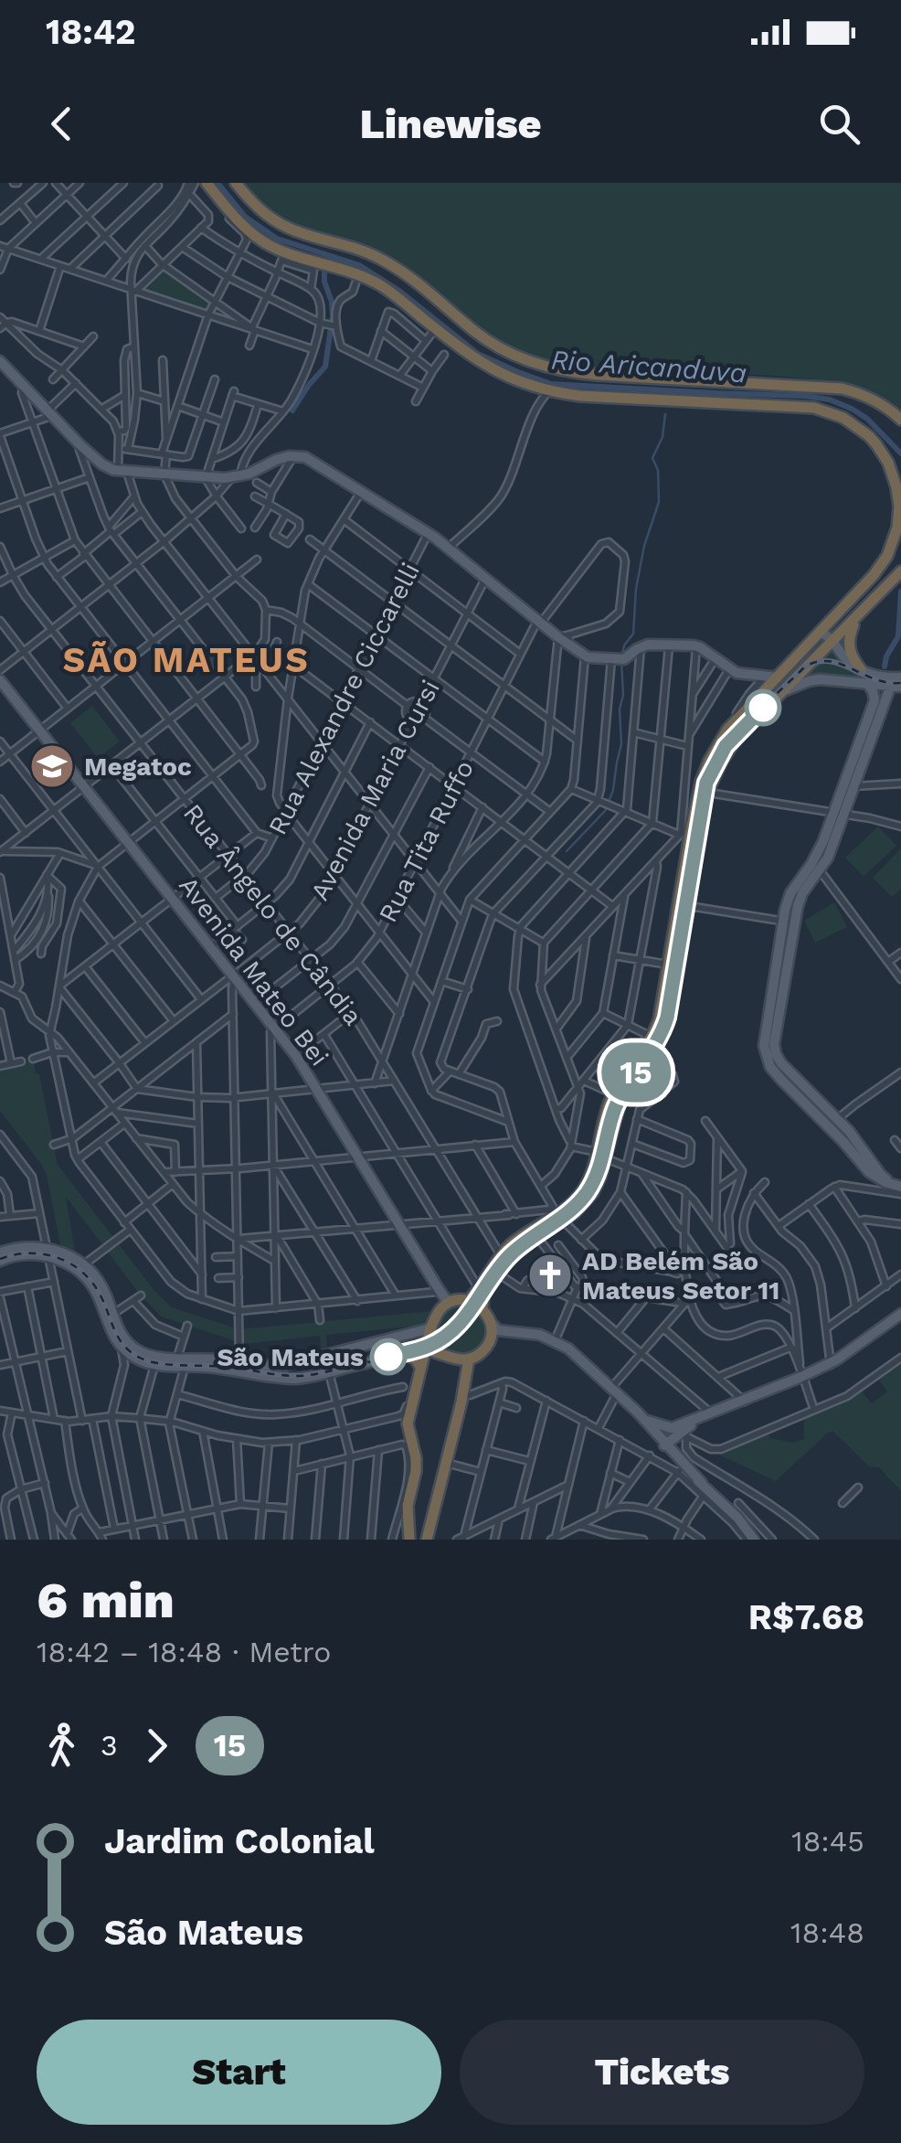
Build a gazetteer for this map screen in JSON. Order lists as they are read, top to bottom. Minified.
{"streets":{"main road":["Avenida Mateo Bei"],"street":["Rua Alexandre Ciccarelli","Avenida Maria Cursi","Rua Tita Ruffo","Rua Ângelo de Cândia"]},"crossings":[["Rua Alexandre Ciccarelli","Rua Ângelo de Cândia"],["Avenida Maria Cursi","Rua Ângelo de Cândia"],["Avenida Maria Cursi","Avenida Mateo Bei"],["Rua Tita Ruffo","Rua Ângelo de Cândia"],["Rua Tita Ruffo","Avenida Mateo Bei"]],"districts":["SÃO MATEUS"],"water":["Rio Aricanduva"],"places":{"school or university":["Megatoc"],"church":["AD Belém São Mateus Setor 11"],"other":["São Mateus"]},"lines":["metro line 15"],"page":{"status":"18:42","header":"Linewise","on_map":"15","heading":["6 min","18:42 – 18:48 · Metro","R$7.68"],"legs":["3","15"],"list":[{"name":"Jardim Colonial","value":"18:45"},{"name":"São Mateus","value":"18:48"}],"buttons":["Start","Tickets"]}}
